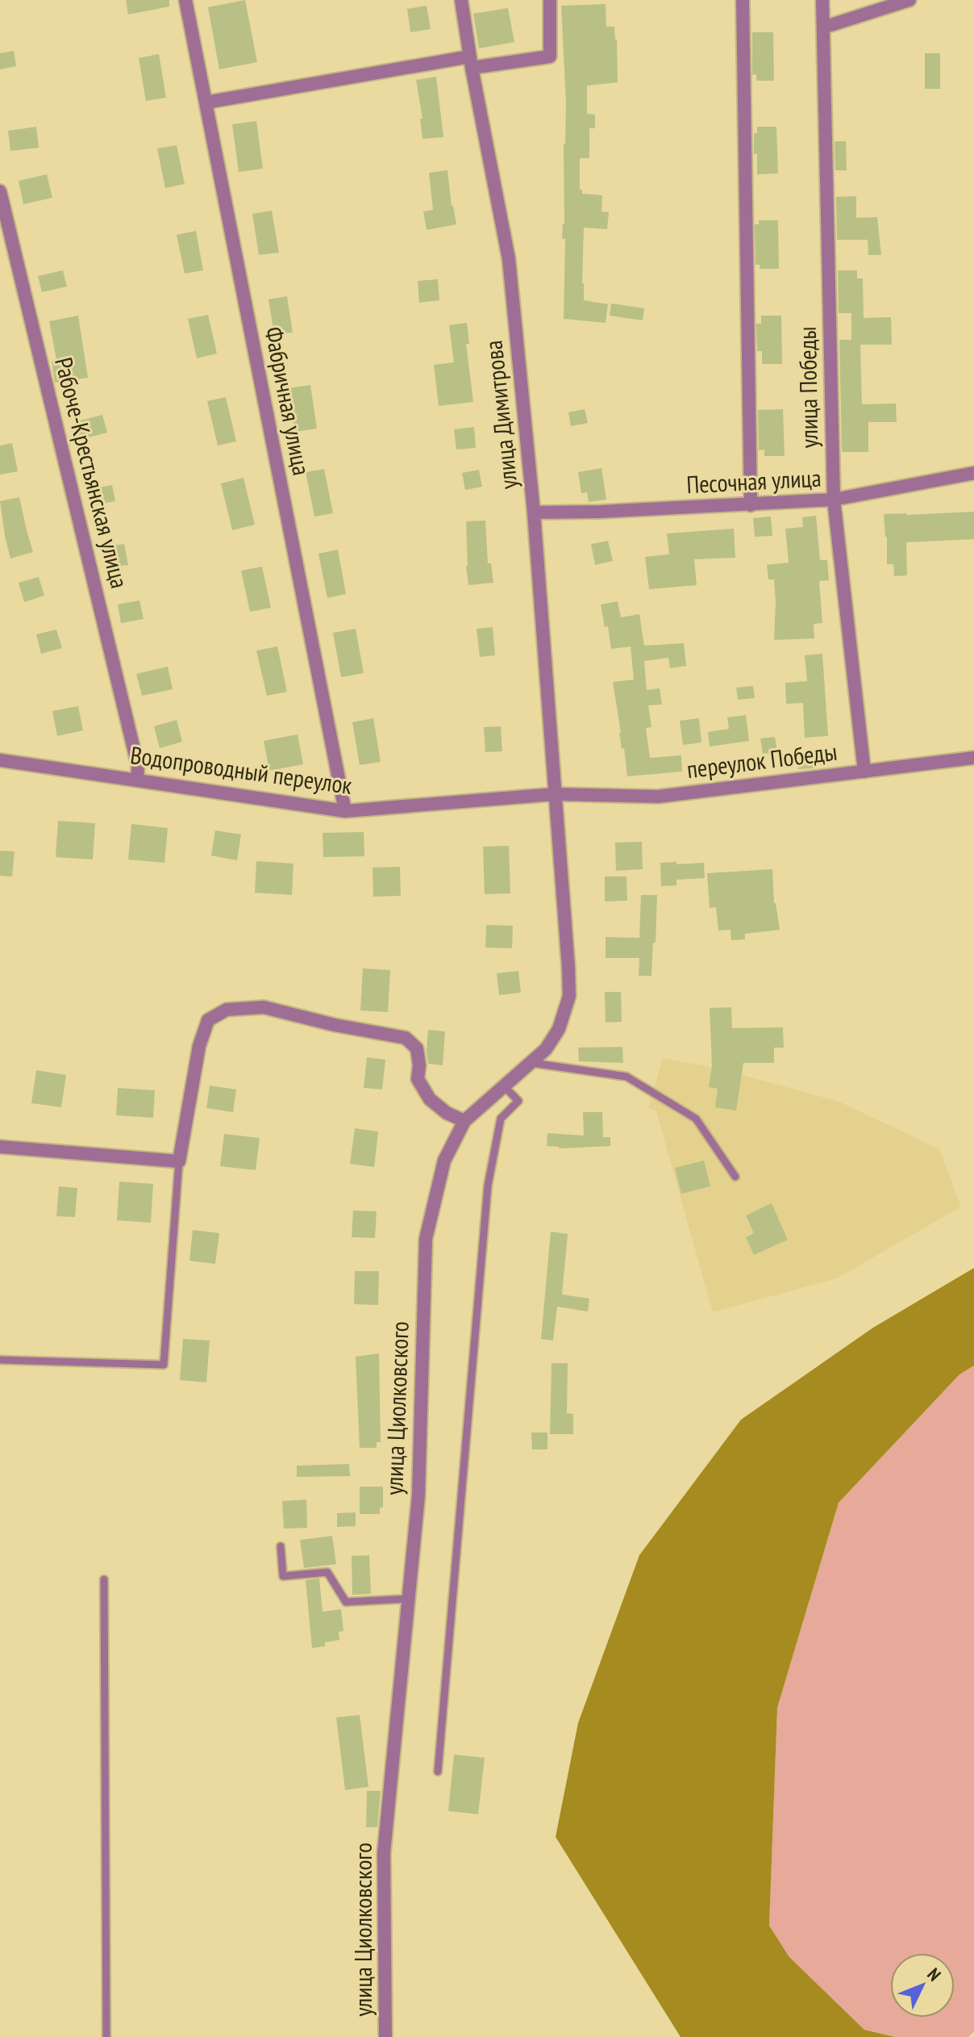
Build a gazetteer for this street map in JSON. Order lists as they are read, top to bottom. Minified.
{"streets":{"street":["улица Победы","Фабричная улица","улица Димитрова","Рабоче-Крестьянская улица","Песочная улица","переулок Победы","Водопроводный переулок","улица Циолковского"]},"crossings":[["улица Победы","Песочная улица"],["улица Победы","переулок Победы"],["Фабричная улица","Водопроводный переулок"],["улица Димитрова","Песочная улица"],["улица Димитрова","переулок Победы"],["улица Димитрова","Водопроводный переулок"],["улица Димитрова","улица Циолковского"],["Рабоче-Крестьянская улица","Водопроводный переулок"],["переулок Победы","Водопроводный переулок"]],"north":"top right"}
